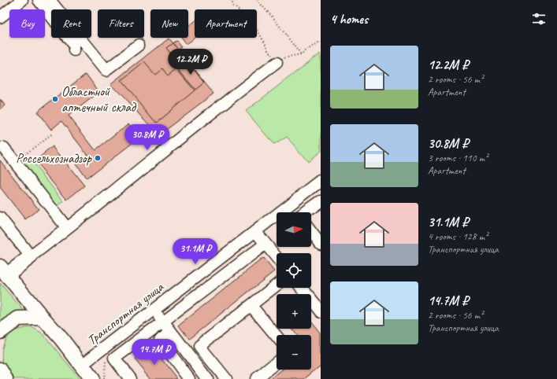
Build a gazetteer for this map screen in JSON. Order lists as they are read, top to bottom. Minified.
{"streets":{"street":["Транспортная улица"]},"places":["Областной аптечный склад","Россельхознадзор"],"north":"right","page":{"heading":"4 homes","chip":["Buy","Rent","Filters","New","Apartment"],"list":[{"name":"12.2M ₽","note":"2 rooms · 56 m² · Apartment"},{"name":"30.8M ₽","note":"3 rooms · 110 m² · Apartment"},{"name":"31.1M ₽","note":"4 rooms · 128 m² · Транспортная улица"},{"name":"14.7M ₽","note":"2 rooms · 56 m² · Транспортная улица"}],"price":["12.2M ₽","30.8M ₽","31.1M ₽","14.7M ₽"],"map_buttons":["+","−"]}}
